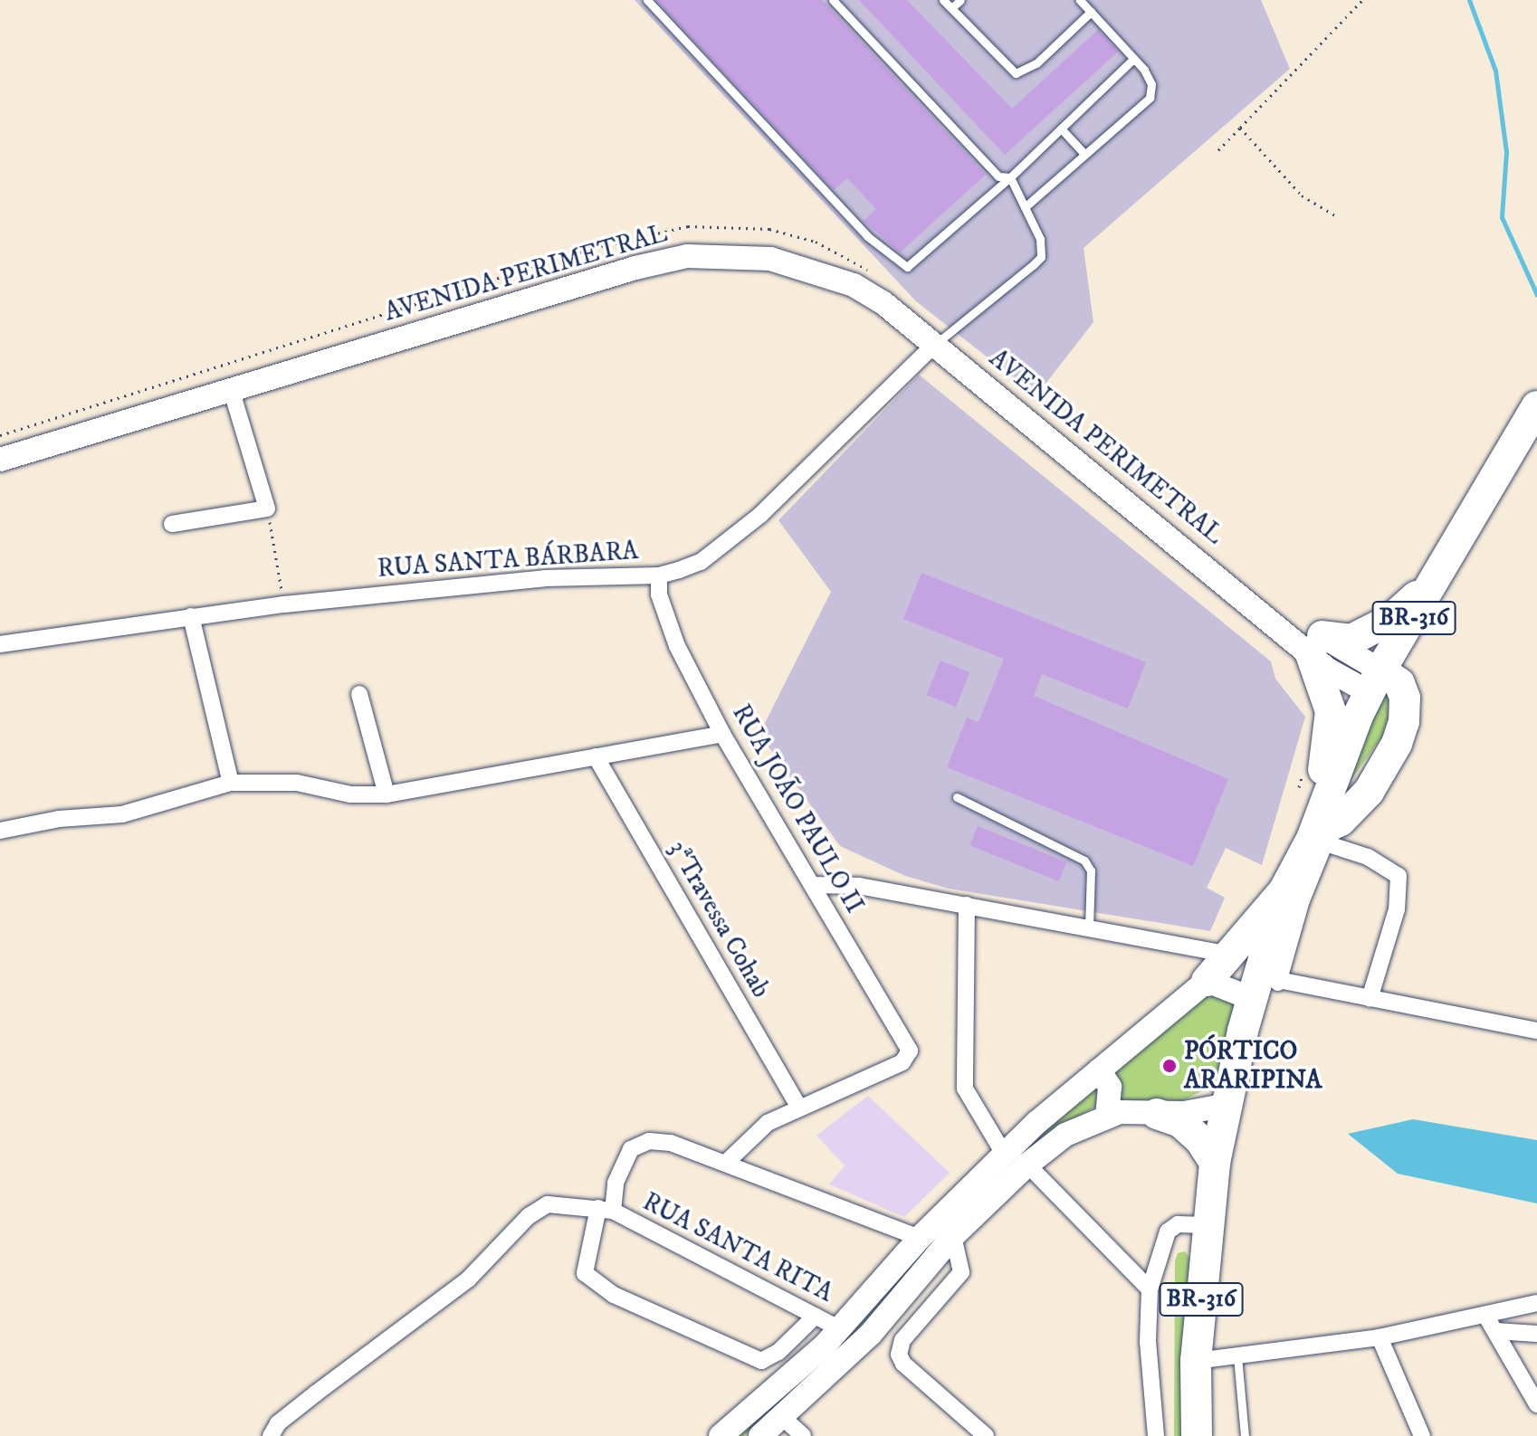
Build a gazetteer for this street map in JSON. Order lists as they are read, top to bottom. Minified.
{"streets":{"highway":["BR-316"],"main road":["AVENIDA PERIMETRAL"],"street":["RUA SANTA BÁRBARA","RUA JOÃO PAULO II","3ªTravessa Cohab","RUA SANTA RITA"]},"crossings":[["AVENIDA PERIMETRAL","RUA SANTA BÁRBARA"],["AVENIDA PERIMETRAL","BR-316"],["RUA SANTA BÁRBARA","RUA JOÃO PAULO II"],["RUA JOÃO PAULO II","3ªTravessa Cohab"]],"places":["PÓRTICO ARARIPINA"]}
